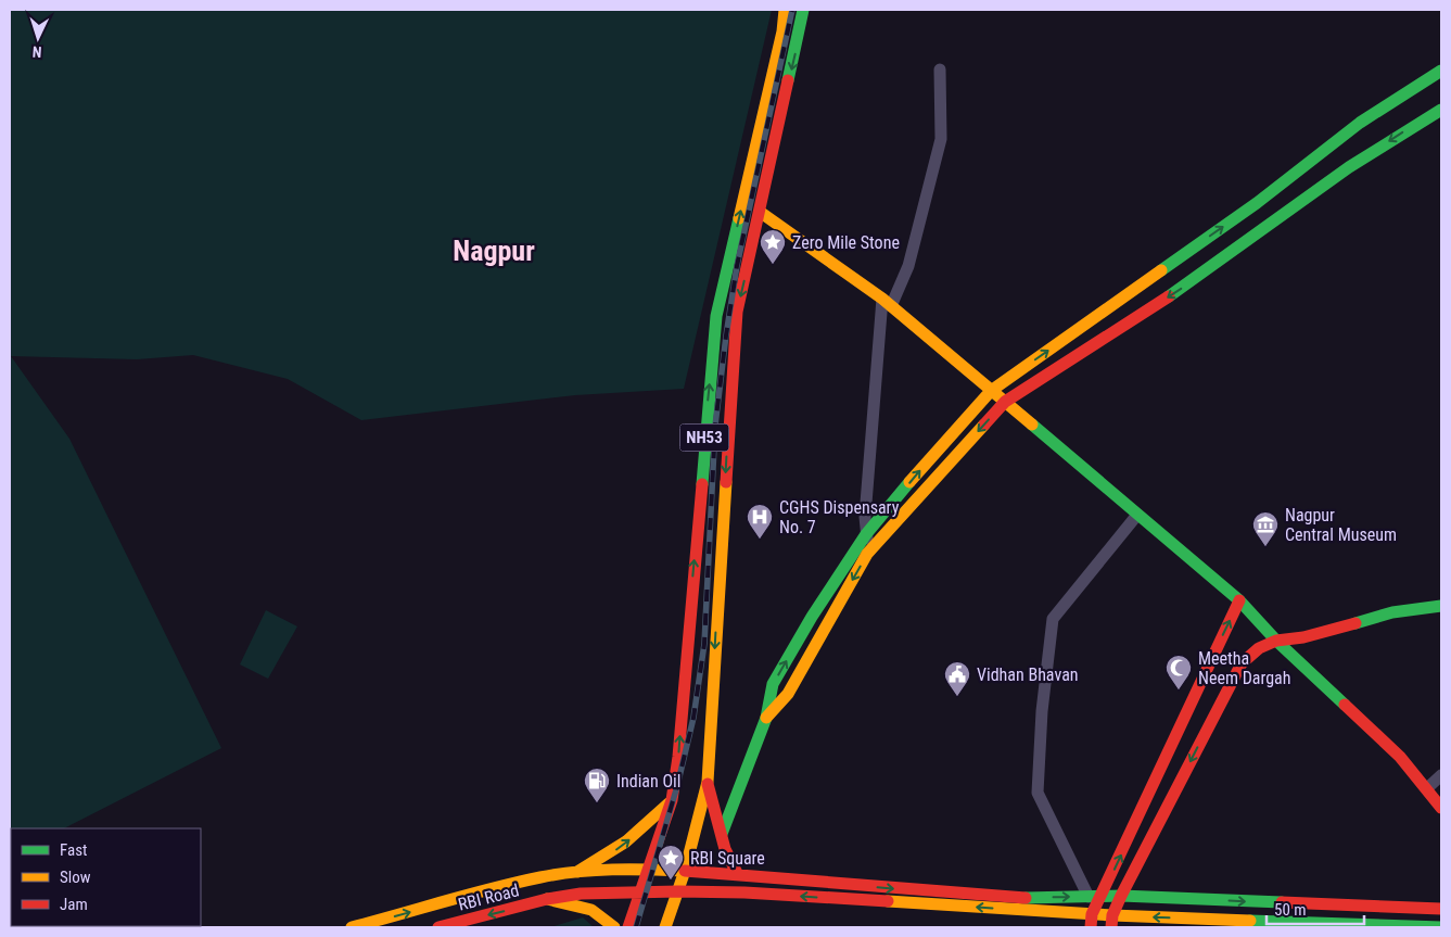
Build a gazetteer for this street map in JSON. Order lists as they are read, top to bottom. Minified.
{"streets":{"main road":["NH53","RBI Road"]},"districts":["Nagpur"],"places":{"place":["Zero Mile Stone","RBI Square"],"hospital":["CGHS Dispensary No. 7"],"museum":["Nagpur Central Museum"],"mosque":["Meetha Neem Dargah"],"public building":["Vidhan Bhavan"],"fuel station":["Indian Oil"]},"legend":["Fast","Slow","Jam"],"scale_bar":"50 m","north":"bottom"}
